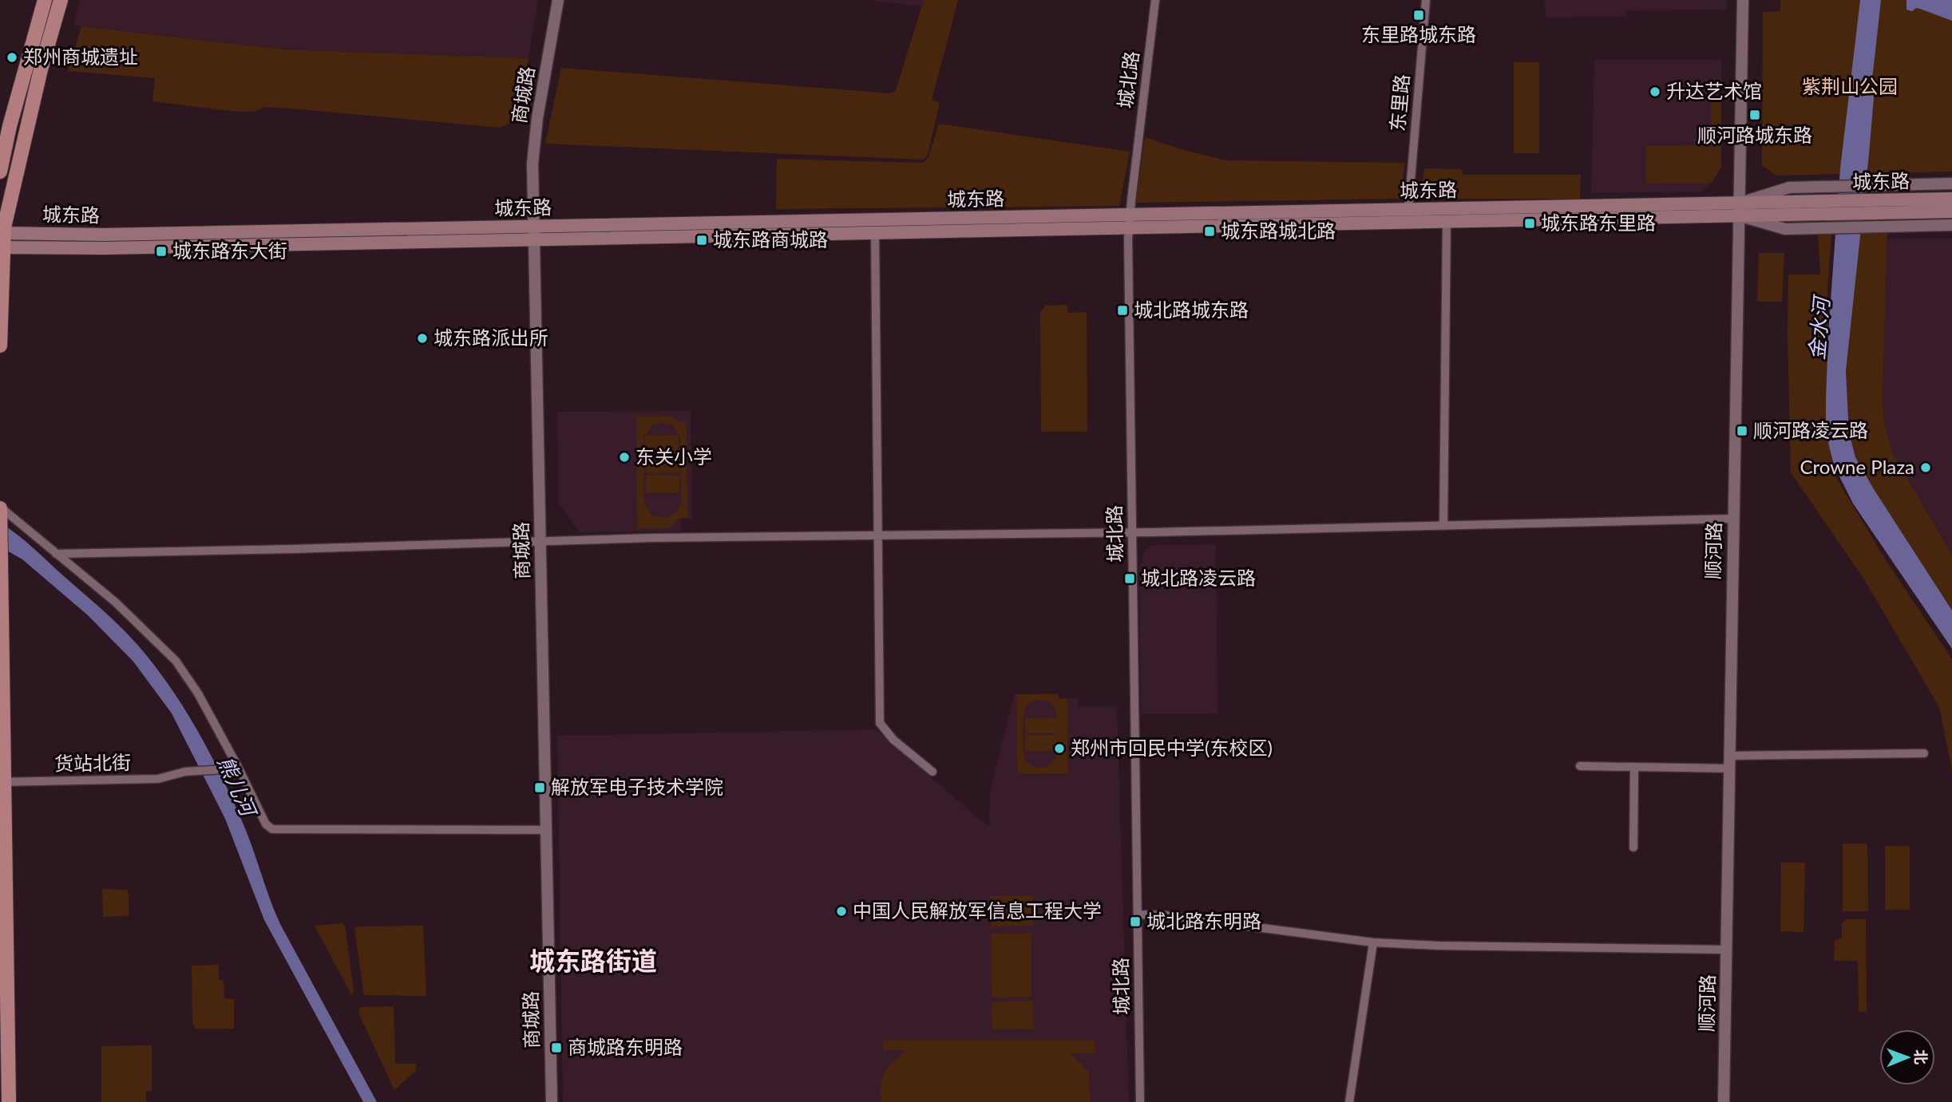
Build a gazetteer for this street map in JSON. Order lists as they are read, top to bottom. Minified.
{"streets":{"main road":["城东路"],"street":["城北路","商城路","东里路","顺河路","货站北街"]},"crossings":[["城北路","城东路"],["商城路","城东路"],["东里路","城东路"],["城东路","顺河路"]],"districts":["城东路街道"],"water":["金水河","熊儿河"],"parks":["紫荆山公园"],"places":{"transit":["东里路城东路","顺河路城东路","城东路东里路","城东路城北路","城东路商城路","城东路东大街","城北路城东路","顺河路凌云路","城北路凌云路","解放军电子技术学院","城北路东明路","商城路东明路"],"other":["郑州商城遗址","升达艺术馆","城东路派出所","东关小学","Crowne Plaza","郑州市回民中学(东校区)","中国人民解放军信息工程大学"]},"north":"right"}
